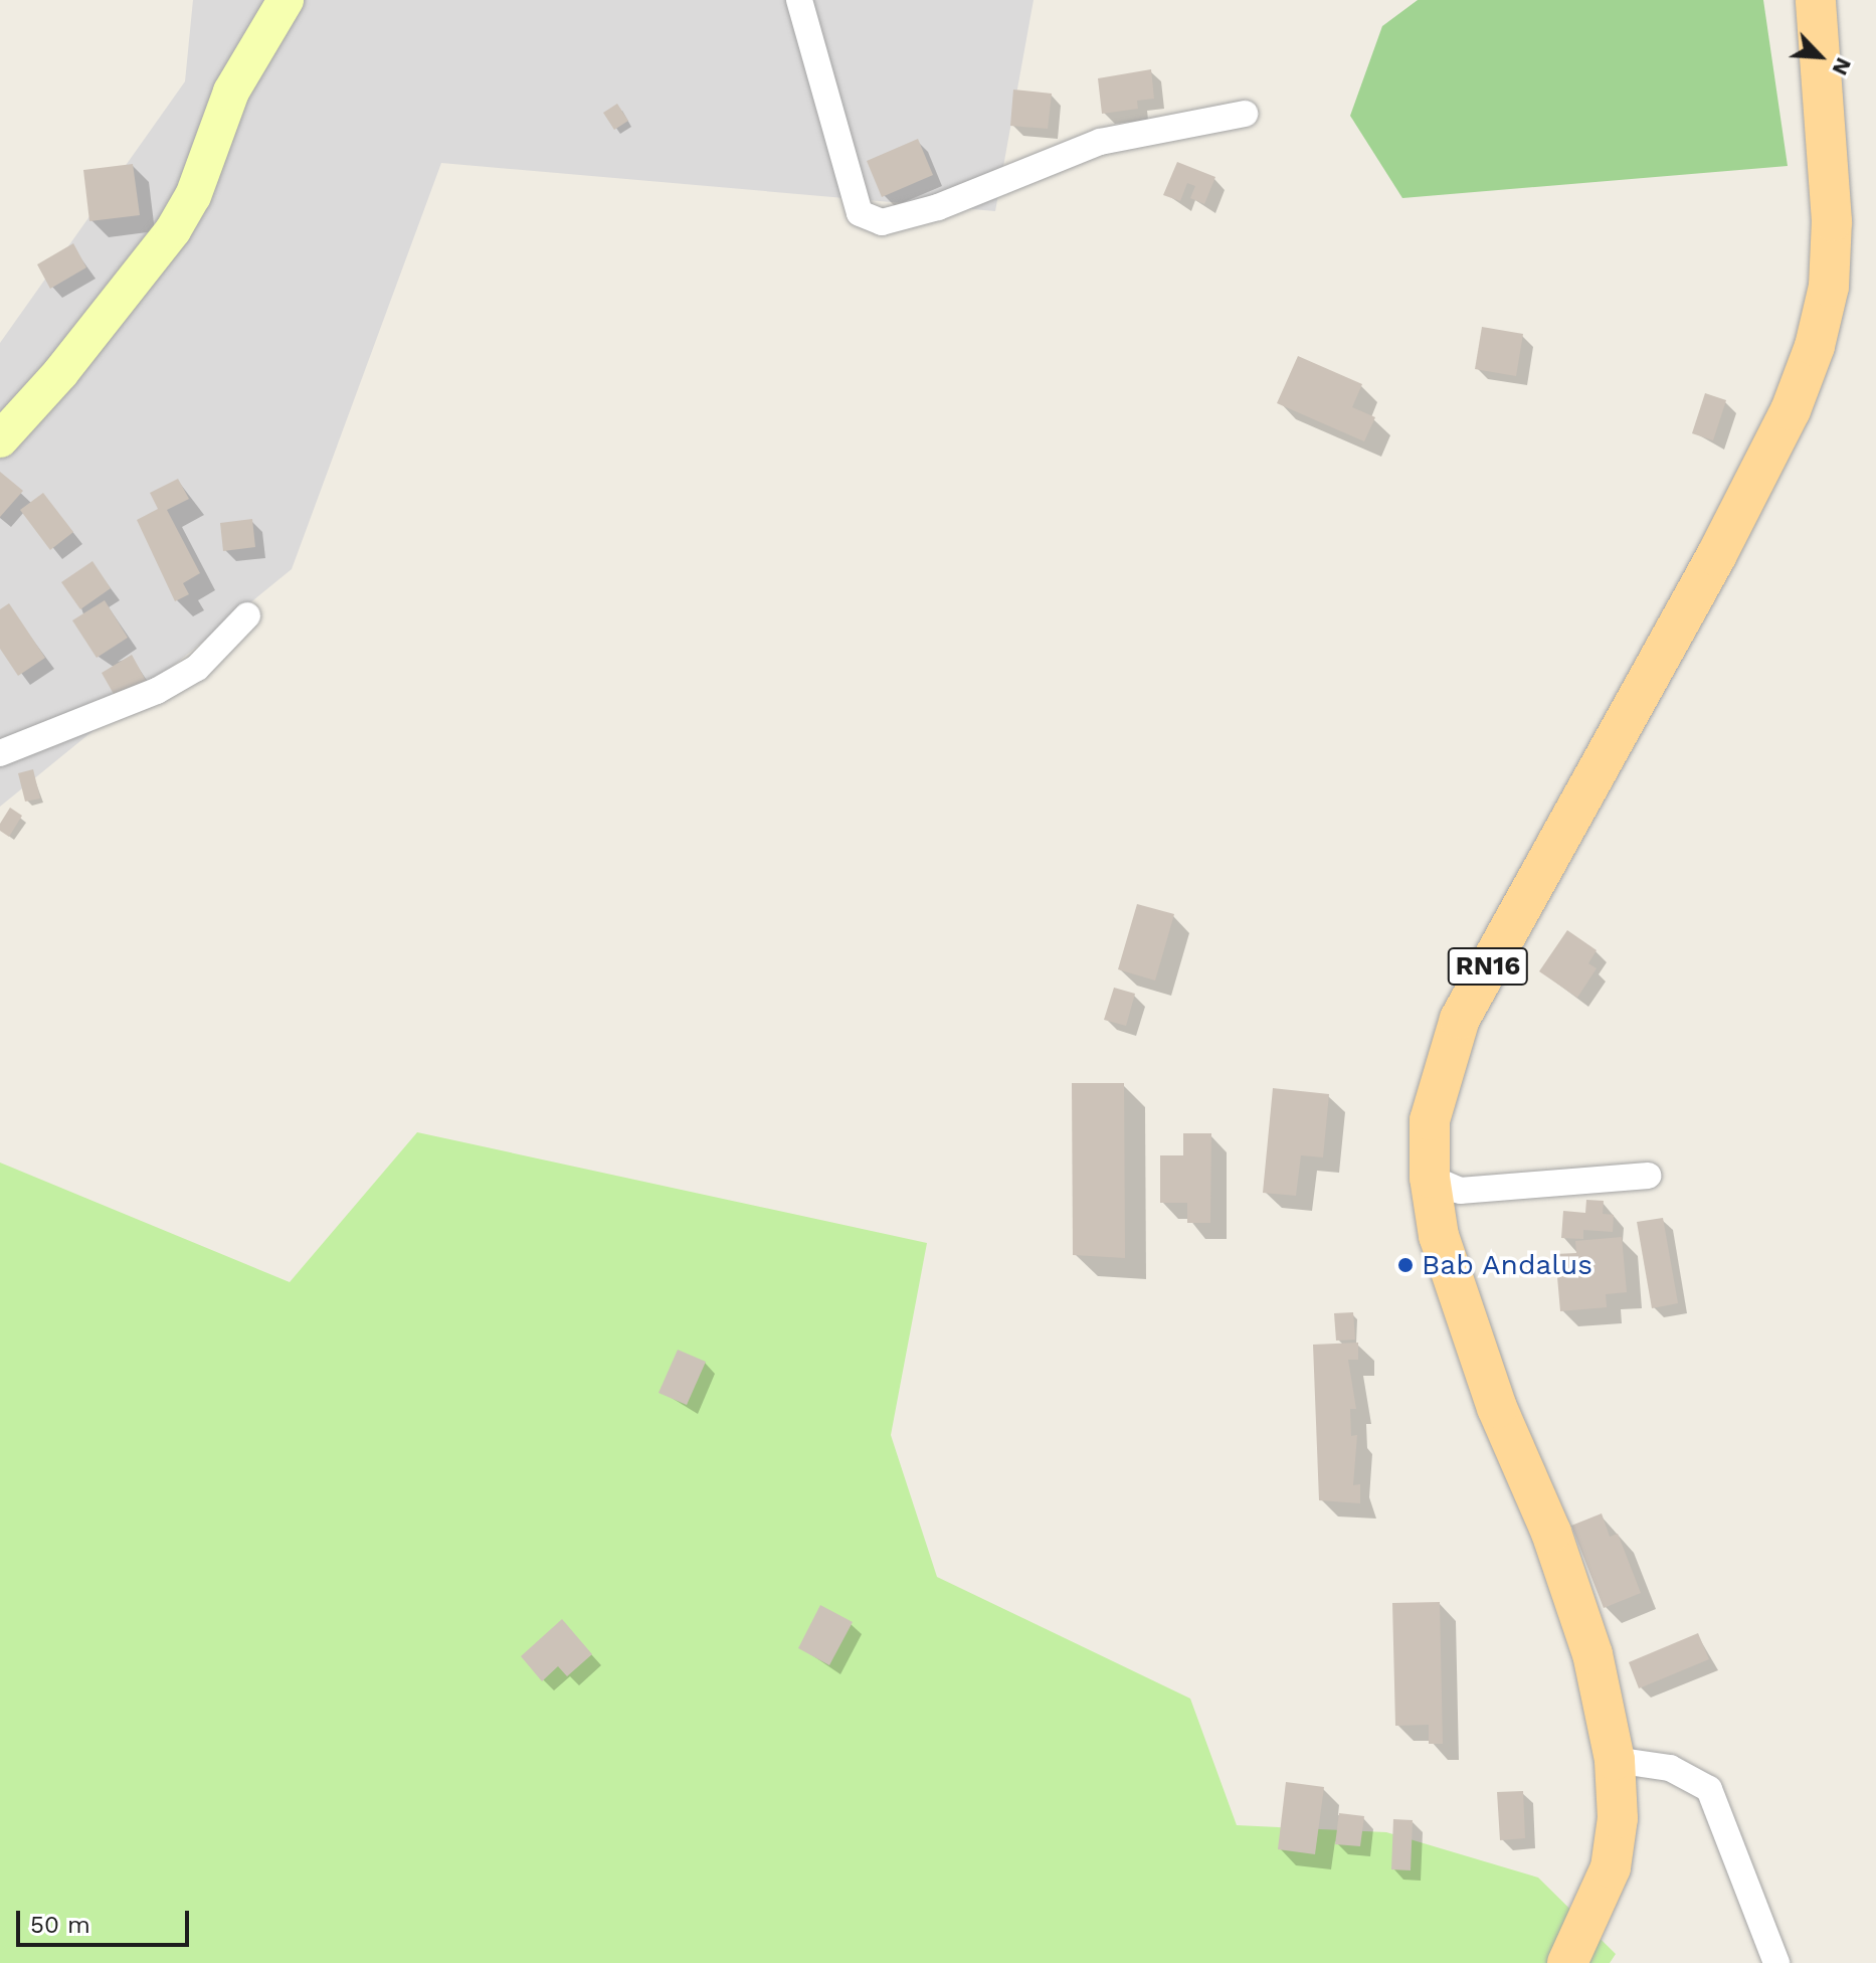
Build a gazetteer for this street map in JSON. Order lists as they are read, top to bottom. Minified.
{"streets":{"main road":["RN16"]},"places":["Bab Andalus"],"scale_bar":"50 m","north":"bottom right"}
